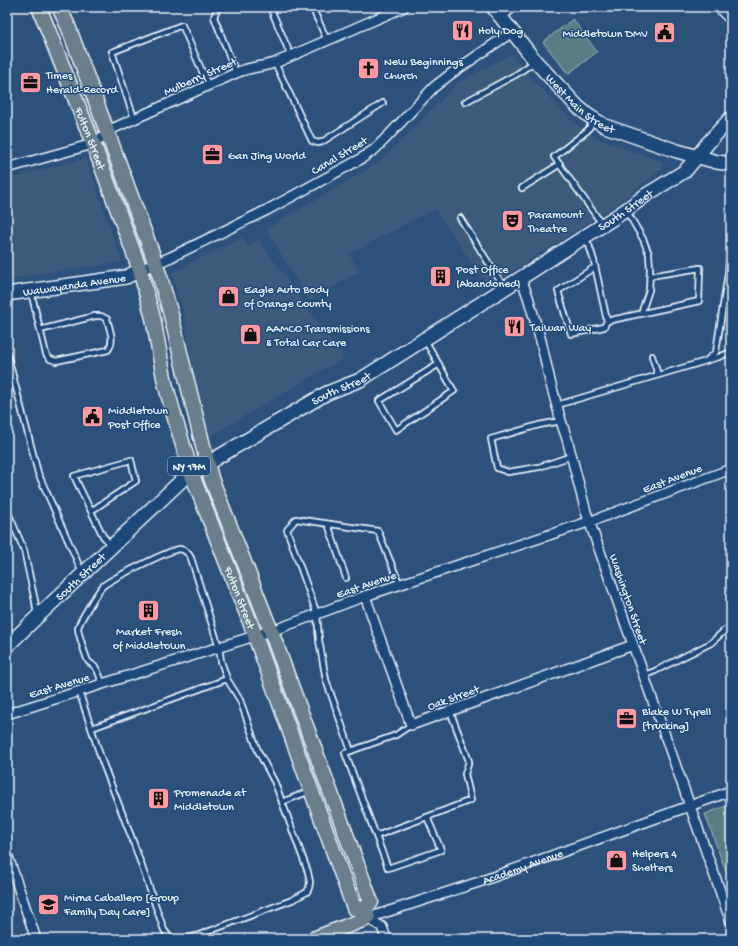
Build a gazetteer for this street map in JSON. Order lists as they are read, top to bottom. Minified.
{"streets":{"main road":["West Main Street","Fulton Street","South Street","Wawayanda Avenue","NY 17M","Academy Avenue"],"street":["Mulberry Street","Canal Street","East Avenue","Washington Street","Oak Street"]},"crossings":[["Mulberry Street","Fulton Street"],["West Main Street","Canal Street"],["West Main Street","South Street"],["Fulton Street","Canal Street"],["Fulton Street","South Street"],["Fulton Street","Wawayanda Avenue"],["Fulton Street","East Avenue"],["Fulton Street","Academy Avenue"],["South Street","Washington Street"],["East Avenue","Washington Street"],["Washington Street","Oak Street"],["Washington Street","Academy Avenue"]],"places":{"restaurant":["Holy Dog","Taiwan Way"],"public building":["Middletown DMV","Middletown Post Office"],"church":["New Beginnings Church"],"office":["Times Herald-Record","Gan Jing World","Blake W Tyrell [trucking]"],"theatre":["Paramount Theatre"],"building":["Post Office (Abandoned)","Market Fresh of Middletown","Promenade at Middletown"],"shop":["Eagle Auto Body of Orange County","AAMCO Transmissions & Total Car Care","Helpers 4 Shelters"],"school or university":["Mirna Caballero [Group Family Day Care]"]}}
